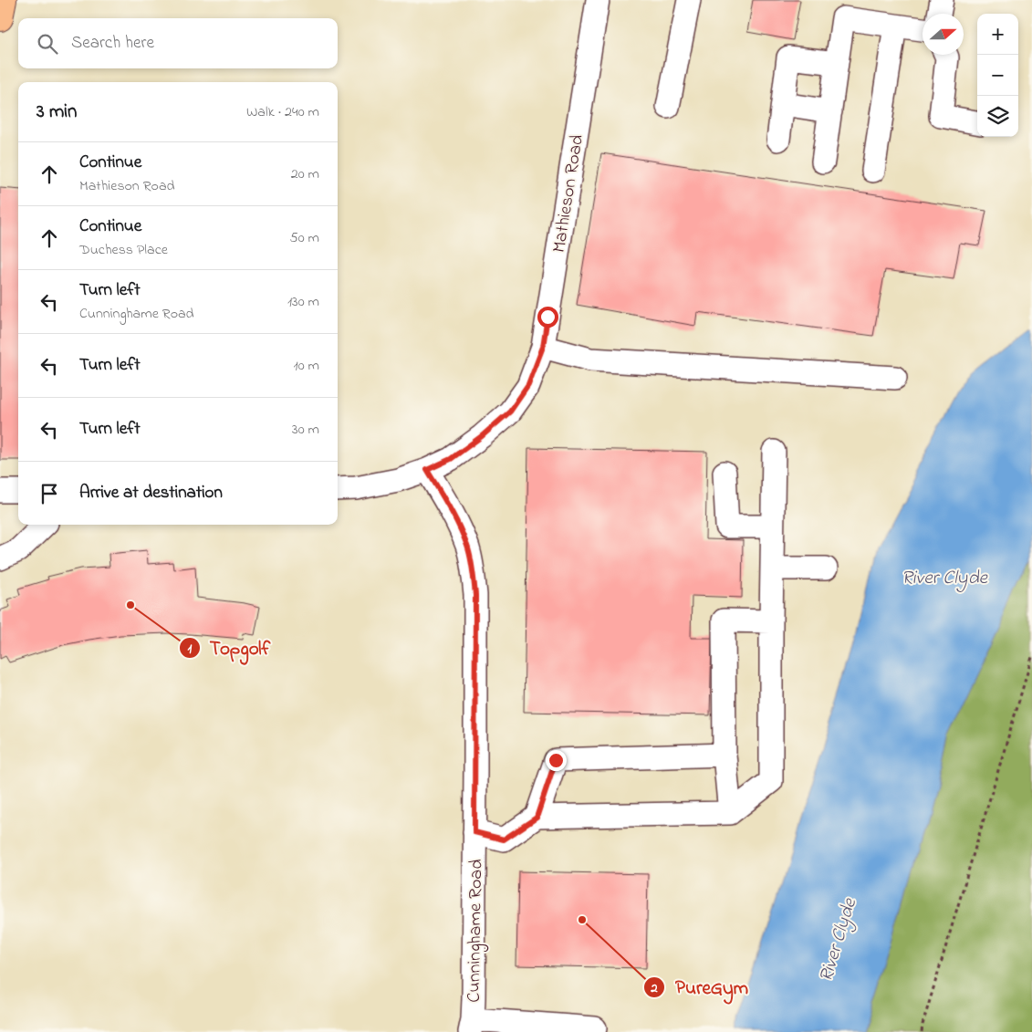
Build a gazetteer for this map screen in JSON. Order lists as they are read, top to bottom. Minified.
{"streets":{"street":["Mathieson Road","Cunninghame Road"]},"crossings":[["Mathieson Road","Cunninghame Road"]],"water":["River Clyde"],"places":["Topgolf","PureGym"],"north":"right","page":{"map_buttons":["+","−"],"search":"Search here","heading":["3 min","Walk · 240 m"],"list":[["Continue","Mathieson Road","20 m"],["Continue","Duchess Place","50 m"],["Turn left","Cunninghame Road","130 m"],["Turn left","10 m"],["Turn left","30 m"],"Arrive at destination"]}}
